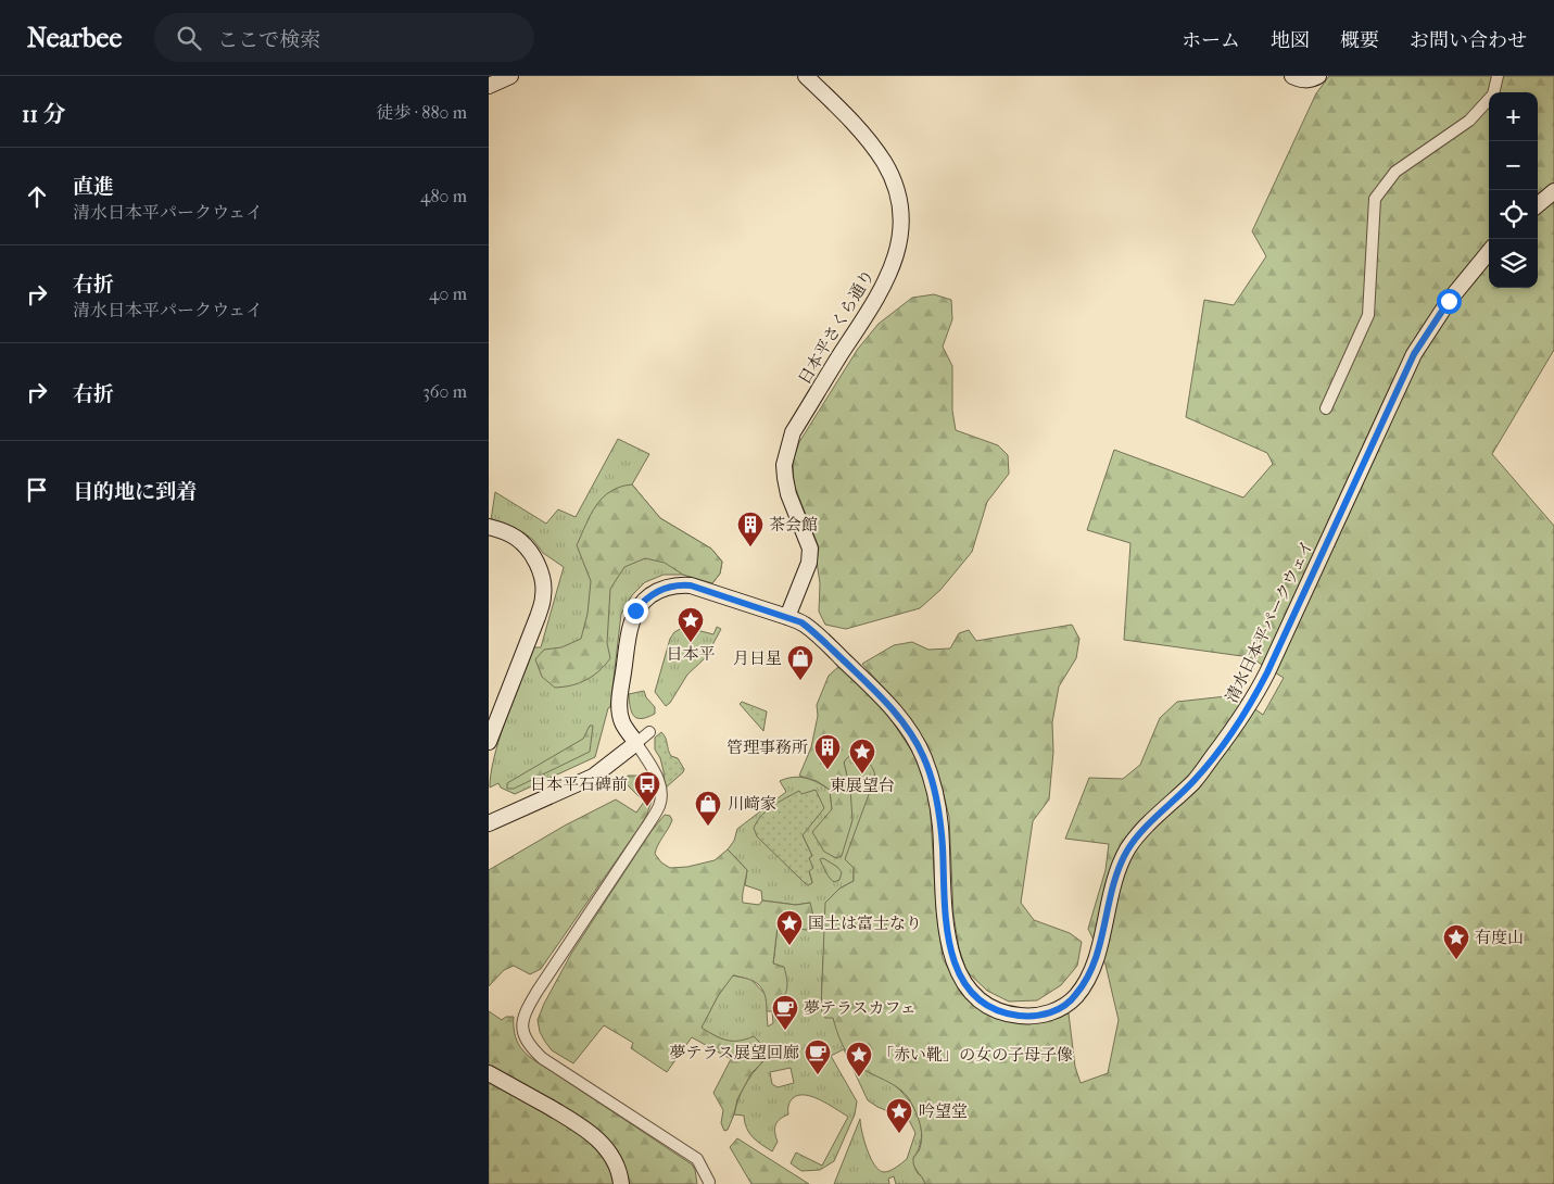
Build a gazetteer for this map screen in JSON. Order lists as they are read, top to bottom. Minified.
{"streets":{"street":["日本平さくら通り","清水日本平パークウェイ"]},"crossings":[["日本平さくら通り","清水日本平パークウェイ"]],"places":{"building":["茶会館","管理事務所"],"place":["日本平","東展望台","国土は富士なり","有度山","「赤い靴」の女の子母子像","吟望堂"],"shop":["月日星","川﨑家"],"bus stop":["日本平石碑前"],"cafe":["夢テラスカフェ","夢テラス展望回廊"]},"page":{"header":"Nearbee","search":"ここで検索","nav":["ホーム","地図","概要","お問い合わせ"],"heading":["11 分","徒歩 · 880 m"],"map_buttons":["+","−"],"list":[["直進","清水日本平パークウェイ","480 m"],["右折","清水日本平パークウェイ","40 m"],["右折","360 m"],"目的地に到着"]}}
